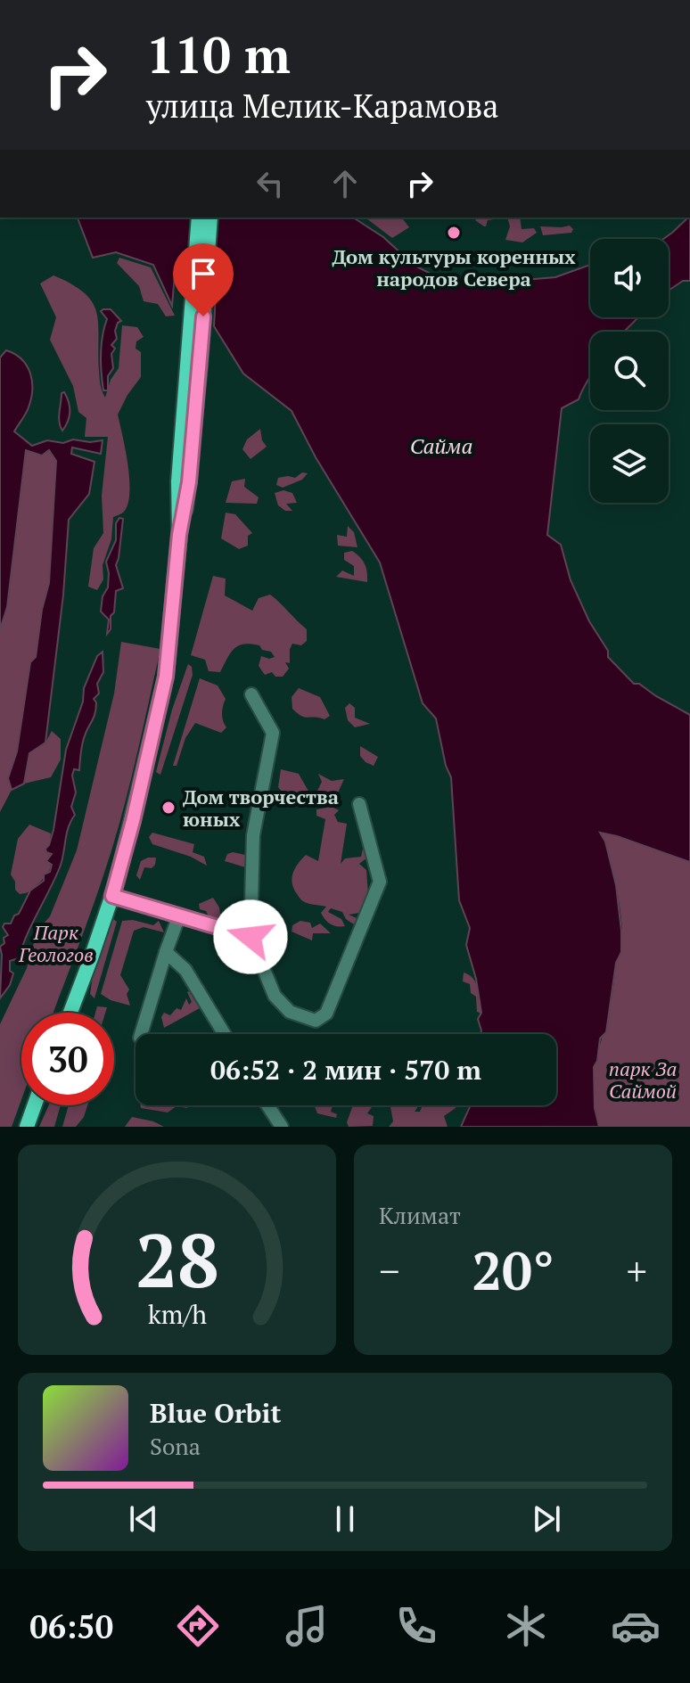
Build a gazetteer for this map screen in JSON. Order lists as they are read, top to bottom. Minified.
{"water":["Сайма"],"parks":["Парк Геологов","парк За Саймой"],"places":["Дом культуры коренных народов Севера","Дом творчества юных"],"page":{"turn":["110 m","улица Мелик-Карамова"],"limit":"30","trip":"06:52 · 2 мин · 570 m","tile":"Климат","heat":["−","20°","+"],"song":["Blue Orbit","Sona"],"tabs":"06:50","gauge":["28","km/h"]}}
